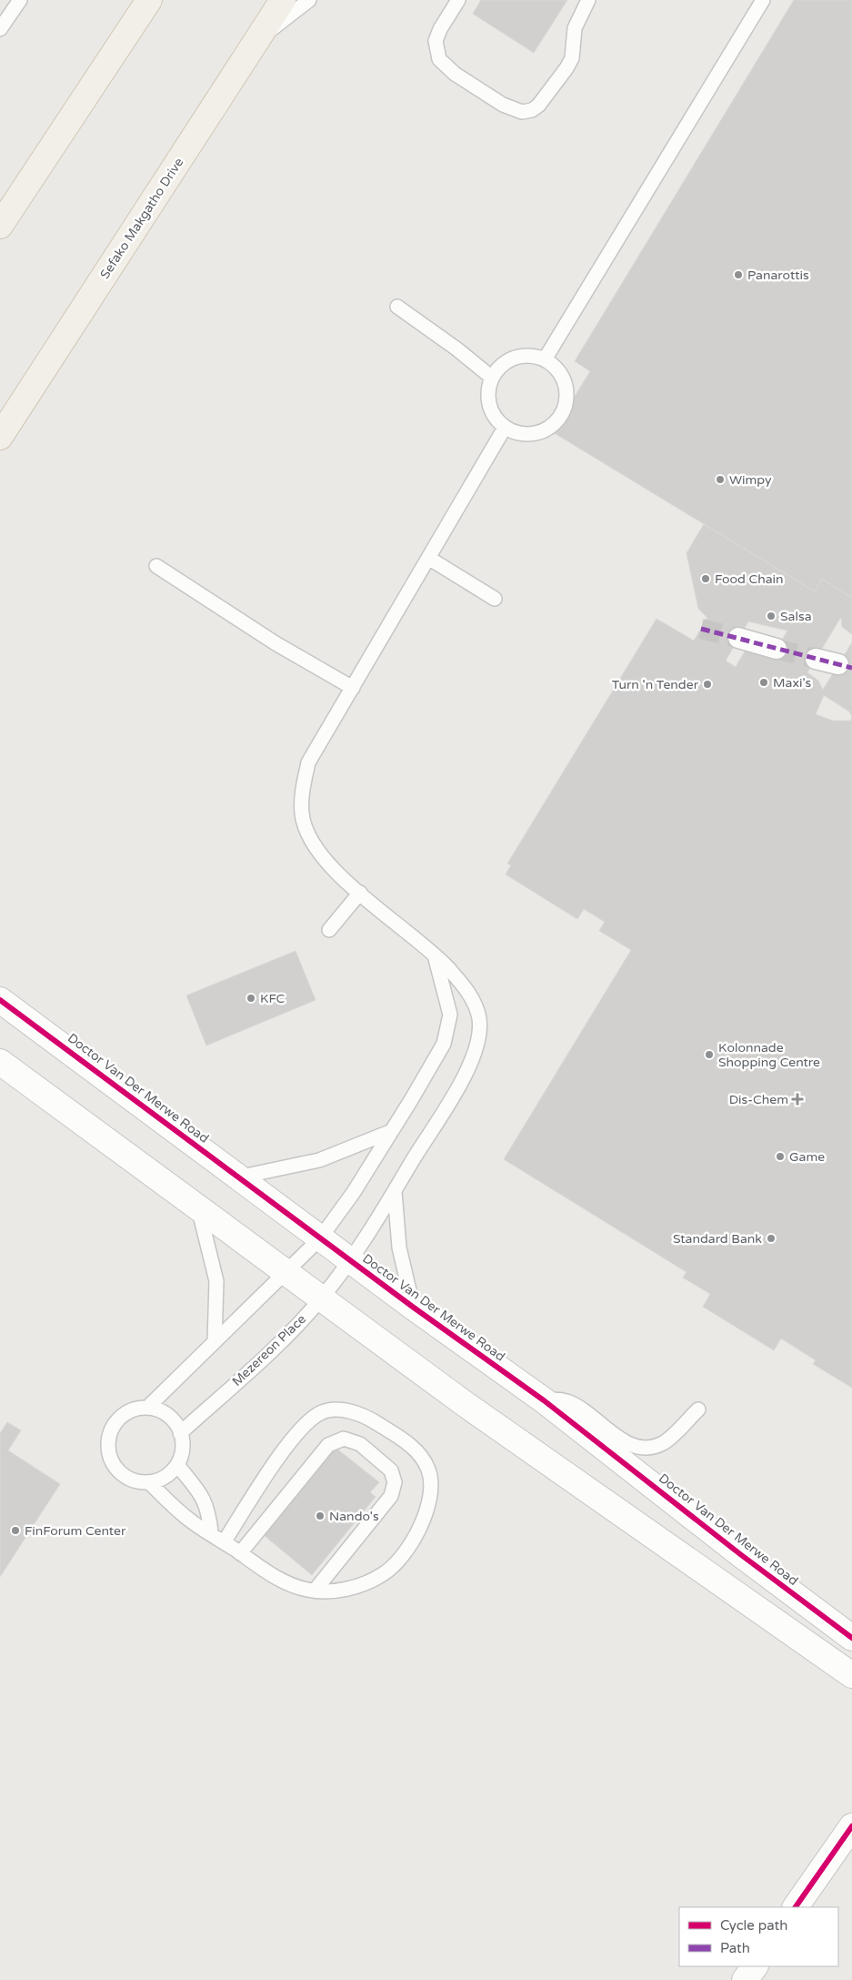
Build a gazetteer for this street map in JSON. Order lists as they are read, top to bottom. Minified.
{"streets":{"main road":["Sefako Makgatho Drive"],"street":["Doctor Van Der Merwe Road"],"lane":["Mezereon Place"]},"crossings":[["Doctor Van Der Merwe Road","Mezereon Place"]],"places":{"other":["Panarottis","Wimpy","Food Chain","Salsa","Maxi's","Turn 'n Tender","KFC","Kolonnade Shopping Centre","Game","Standard Bank","Nando's","FinForum Center"],"health":["Dis-Chem"]},"legend":["Cycle path","Path"]}
